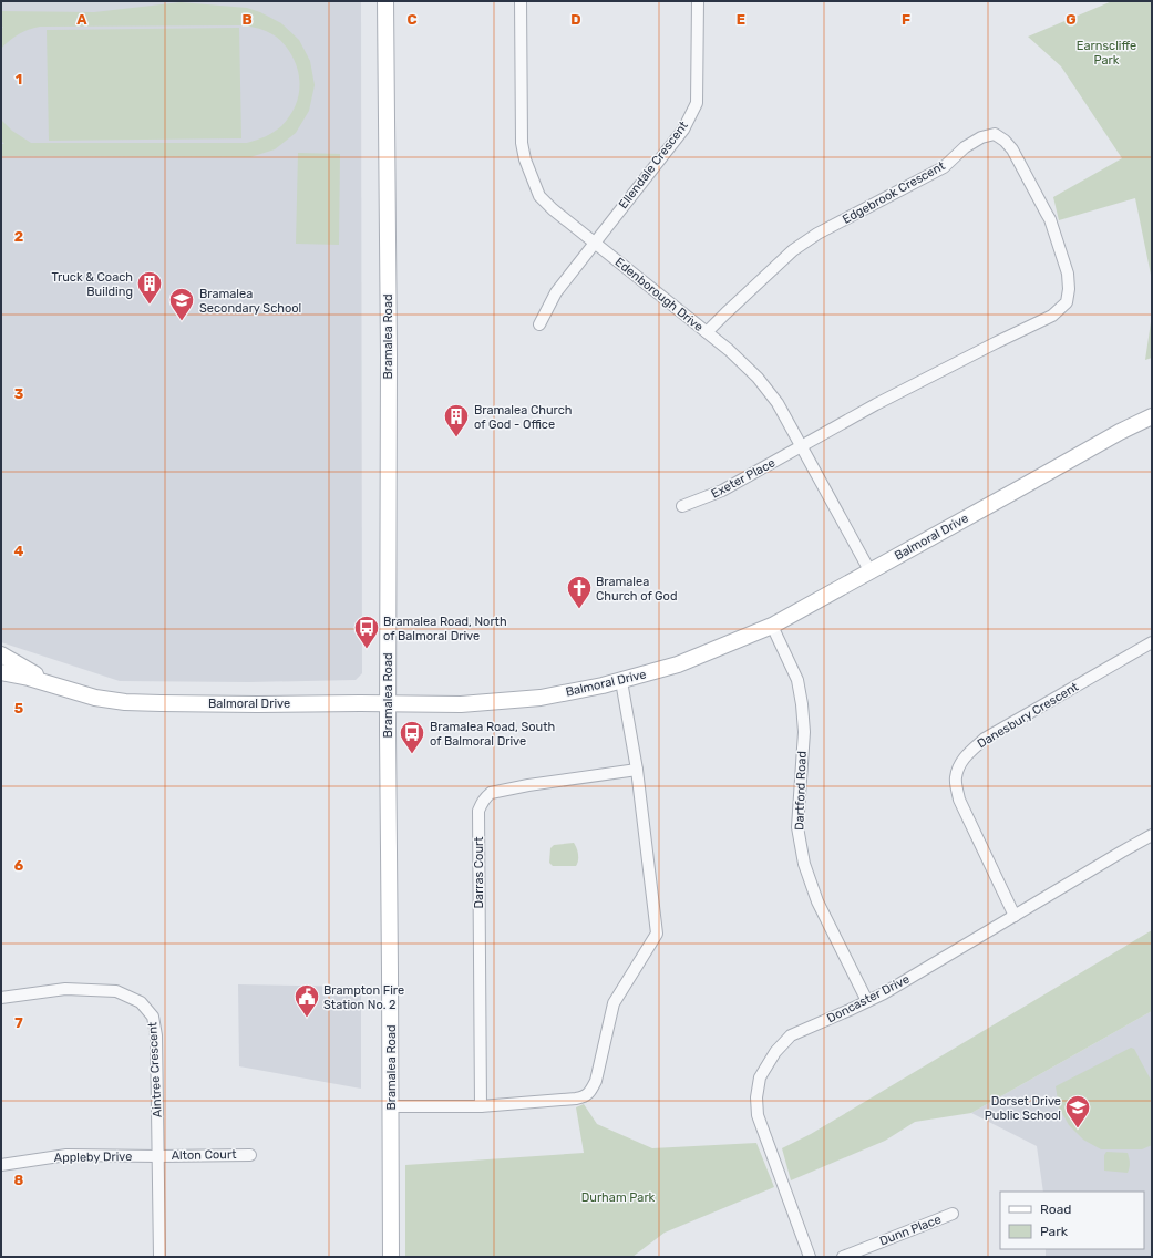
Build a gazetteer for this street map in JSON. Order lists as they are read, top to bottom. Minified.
{"streets":{"street":["Ellendale Crescent","Edgebrook Crescent","Edenborough Drive","Bramalea Road","Exeter Place","Balmoral Drive","Danesbury Crescent","Dartford Road","Darras Court","Doncaster Drive","Aintree Crescent","Alton Court","Appleby Drive","Dunn Place"]},"crossings":[["Ellendale Crescent","Edenborough Drive"],["Edgebrook Crescent","Edenborough Drive"],["Edgebrook Crescent","Exeter Place"],["Edenborough Drive","Exeter Place"],["Edenborough Drive","Balmoral Drive"],["Bramalea Road","Balmoral Drive"],["Balmoral Drive","Dartford Road"],["Danesbury Crescent","Doncaster Drive"],["Dartford Road","Doncaster Drive"],["Aintree Crescent","Alton Court"],["Aintree Crescent","Appleby Drive"],["Alton Court","Appleby Drive"]],"parks":["Earnscliffe Park","Durham Park"],"places":{"building":["Truck & Coach Building","Bramalea Church of God - Office"],"school or university":["Bramalea Secondary School","Dorset Drive Public School"],"church":["Bramalea Church of God"],"bus stop":["Bramalea Road, North of Balmoral Drive","Bramalea Road, South of Balmoral Drive"],"public building":["Brampton Fire Station No. 2"]},"legend":["Road","Park"],"grid":{"columns":["A","B","C","D","E","F","G"],"rows":["1","2","3","4","5","6","7","8"]}}
